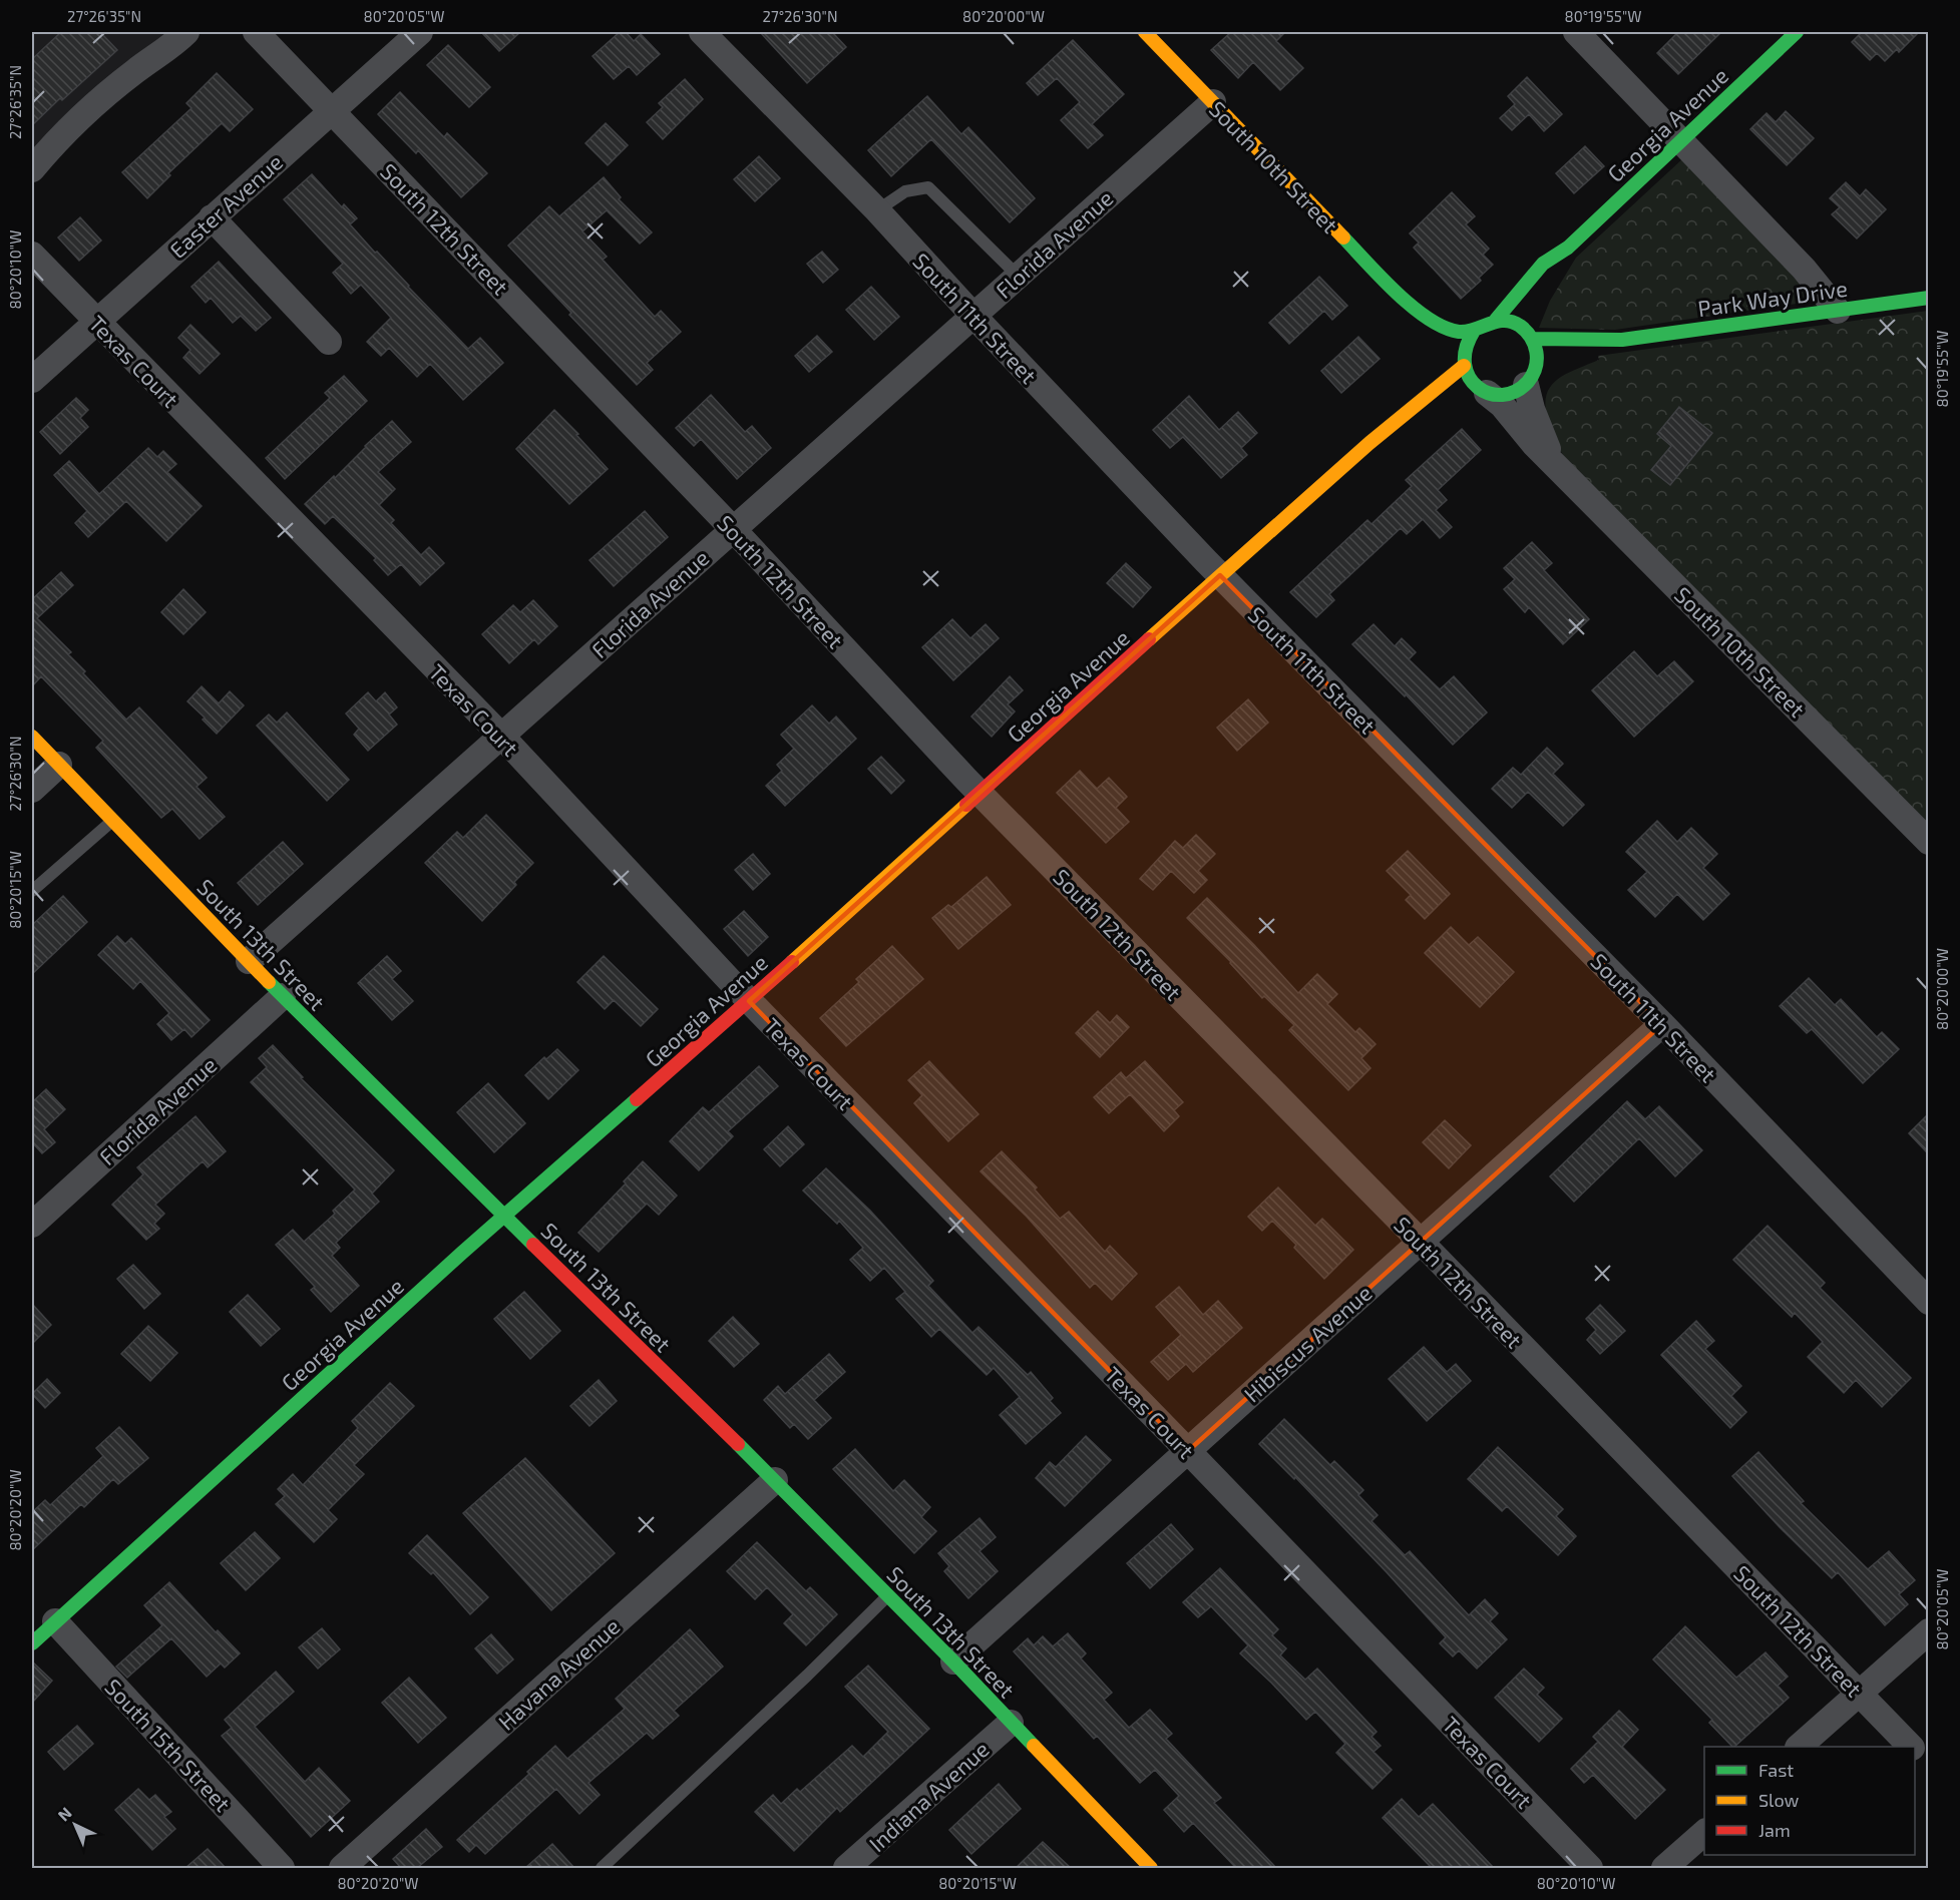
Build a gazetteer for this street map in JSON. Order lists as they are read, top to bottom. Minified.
{"streets":{"street":["Georgia Avenue","South 10th Street","Easter Avenue","South 12th Street","Florida Avenue","Park Way Drive","South 11th Street","Texas Court","South 13th Street","Hibiscus Avenue","Havana Avenue","South 15th Street","Indiana Avenue"]},"crossings":[["Georgia Avenue","South 10th Street"],["Georgia Avenue","South 12th Street"],["Georgia Avenue","Park Way Drive"],["Georgia Avenue","South 11th Street"],["Georgia Avenue","Texas Court"],["Georgia Avenue","South 13th Street"],["Georgia Avenue","South 15th Street"],["South 10th Street","Florida Avenue"],["South 10th Street","Park Way Drive"],["Easter Avenue","South 12th Street"],["Easter Avenue","Texas Court"],["South 12th Street","Florida Avenue"],["South 12th Street","Hibiscus Avenue"],["Florida Avenue","South 11th Street"],["Florida Avenue","Texas Court"],["Florida Avenue","South 13th Street"],["South 11th Street","Hibiscus Avenue"],["Texas Court","Hibiscus Avenue"],["South 13th Street","Hibiscus Avenue"],["South 13th Street","Havana Avenue"],["South 13th Street","Indiana Avenue"]],"legend":["Fast","Slow","Jam"],"north":"top left","coordinates":["27°26'35\"N","80°20'05\"W","27°26'30\"N","80°20'00\"W","80°19'55\"W","80°20'10\"W","80°20'15\"W","80°20'20\"W"]}
